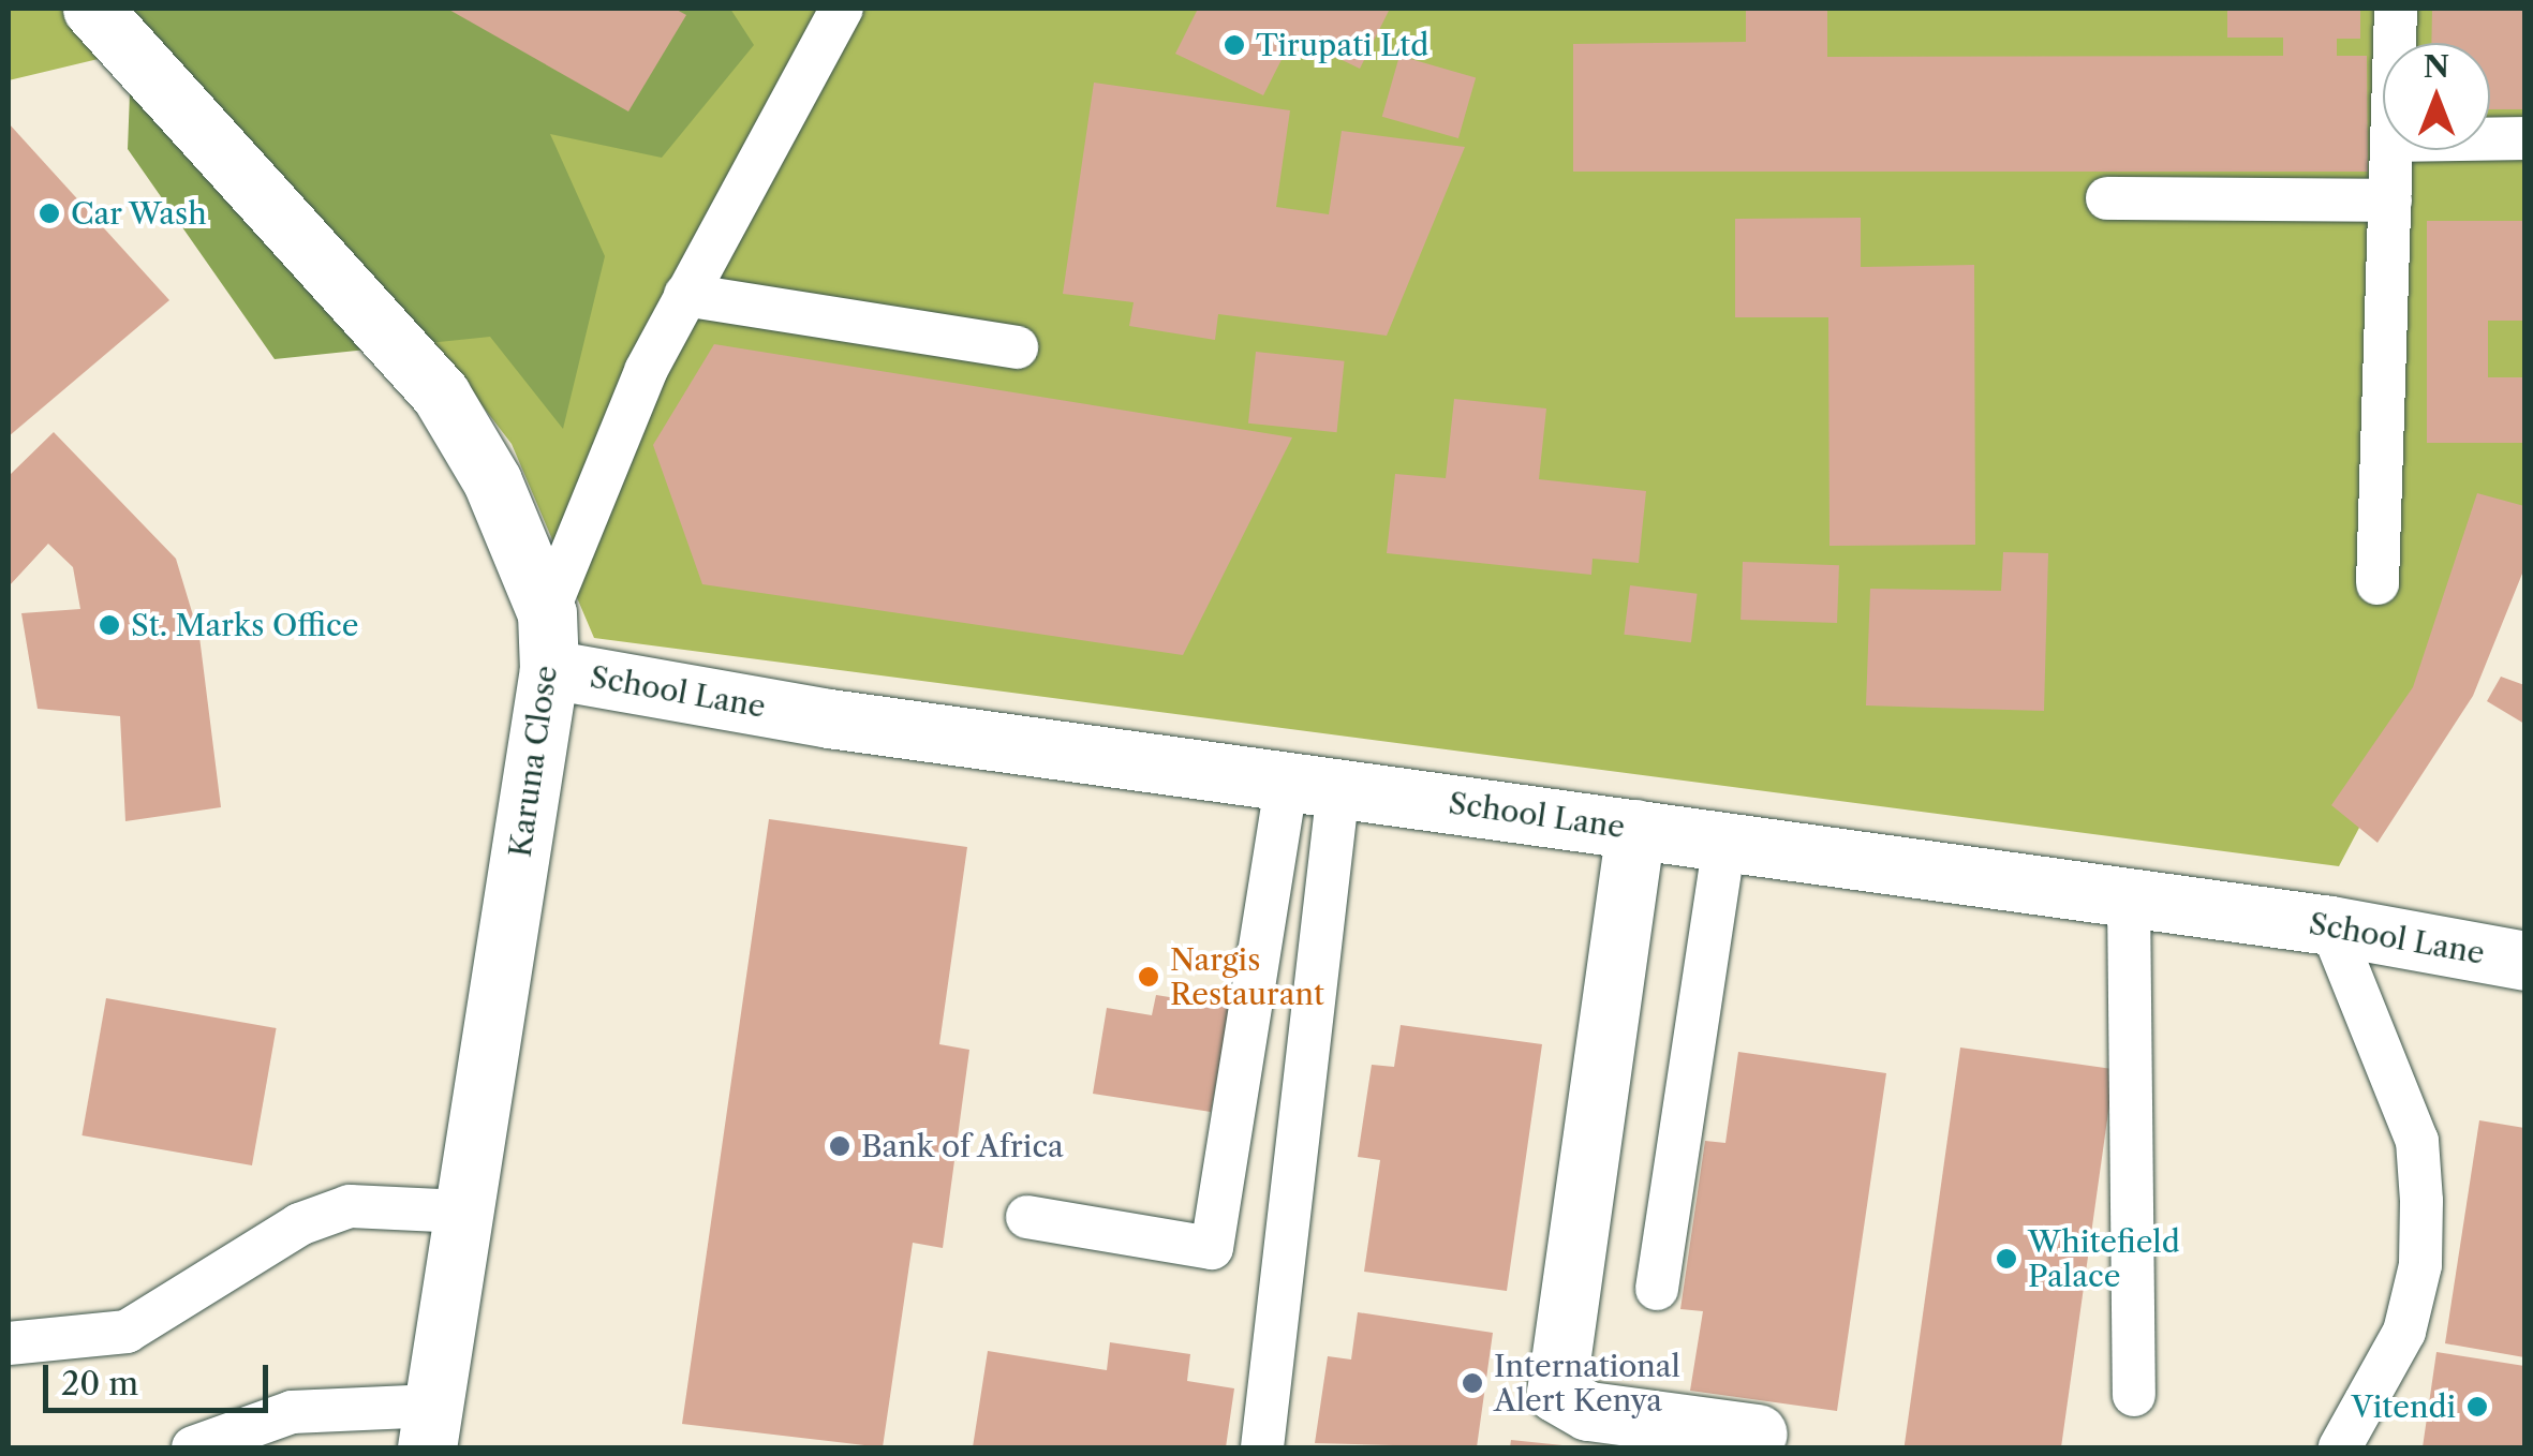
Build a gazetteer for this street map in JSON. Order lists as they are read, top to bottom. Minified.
{"streets":{"street":["School Lane","Karuna Close"]},"crossings":[["School Lane","Karuna Close"]],"places":["Tirupati Ltd","Car Wash","St. Marks Office","Nargis Restaurant","Bank of Africa","Whitefield Palace","International Alert Kenya","Vitendi"],"scale_bar":"20 m","north":"top"}
